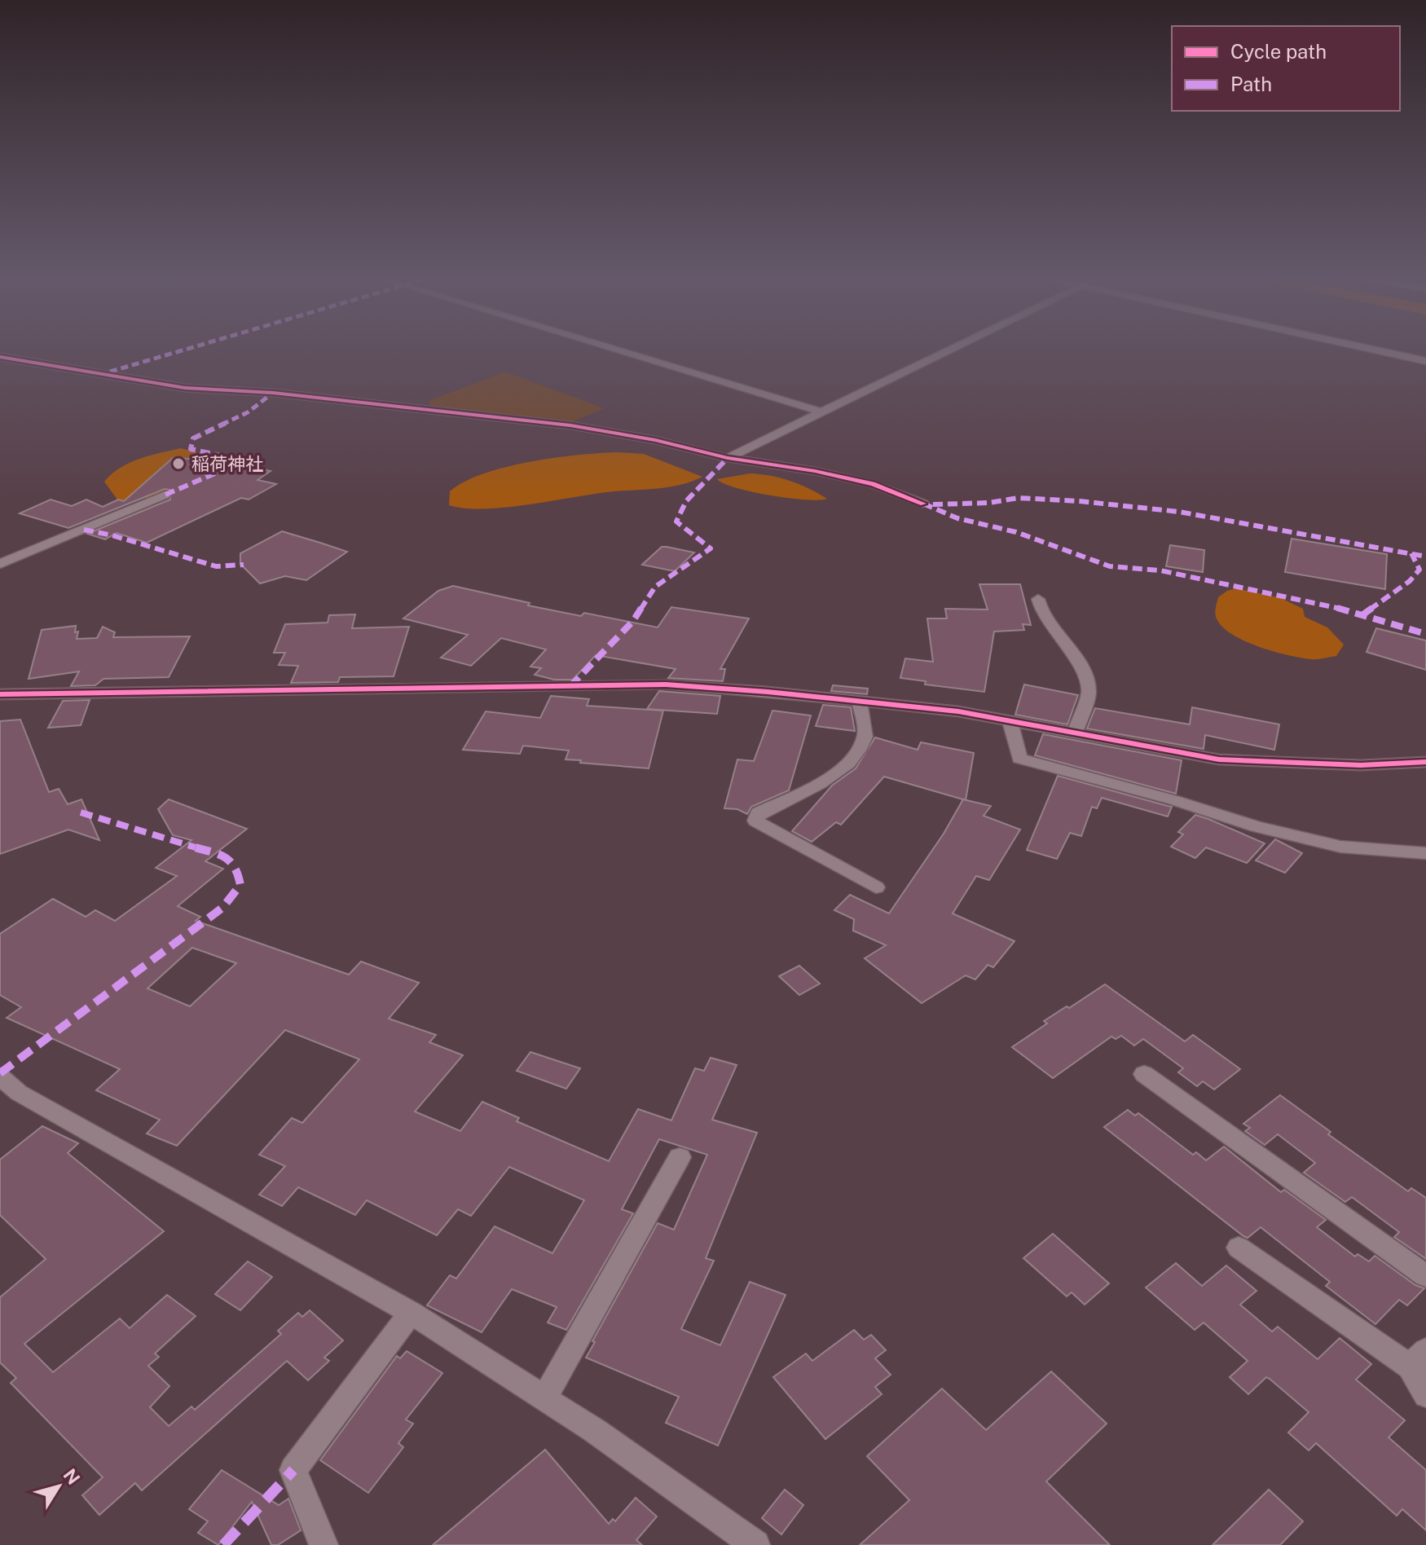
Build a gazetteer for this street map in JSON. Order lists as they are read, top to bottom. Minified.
{"places":["稲荷神社"],"legend":["Cycle path","Path"],"north":"top right"}
